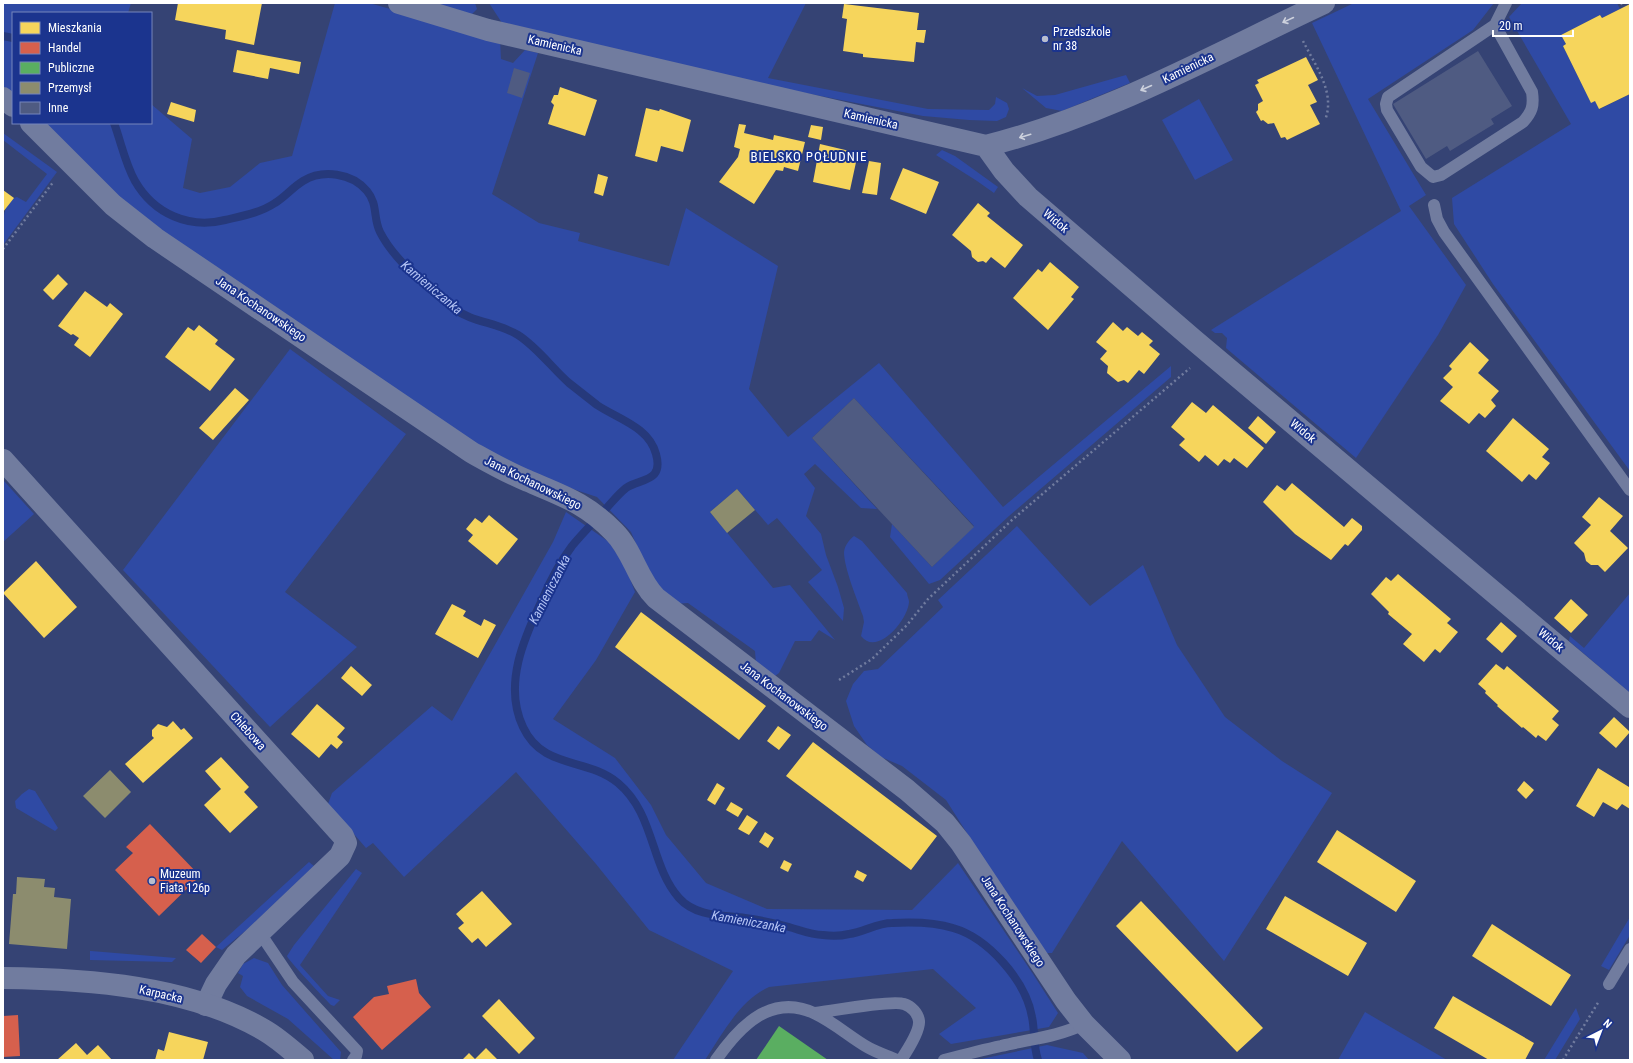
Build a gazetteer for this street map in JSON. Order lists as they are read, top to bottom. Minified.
{"streets":{"street":["Kamienicka","Widok","Jana Kochanowskiego","Chlebowa","Karpacka"]},"crossings":[["Kamienicka","Widok"],["Chlebowa","Karpacka"]],"one_way":["Kamienicka"],"districts":["BIELSKO POŁUDNIE"],"water":["Kamieniczanka"],"places":["Przedszkole nr 38","Muzeum Fiata 126p"],"legend":["Mieszkania","Handel","Publiczne","Przemysł","Inne"],"scale_bar":"20 m","north":"top right"}
